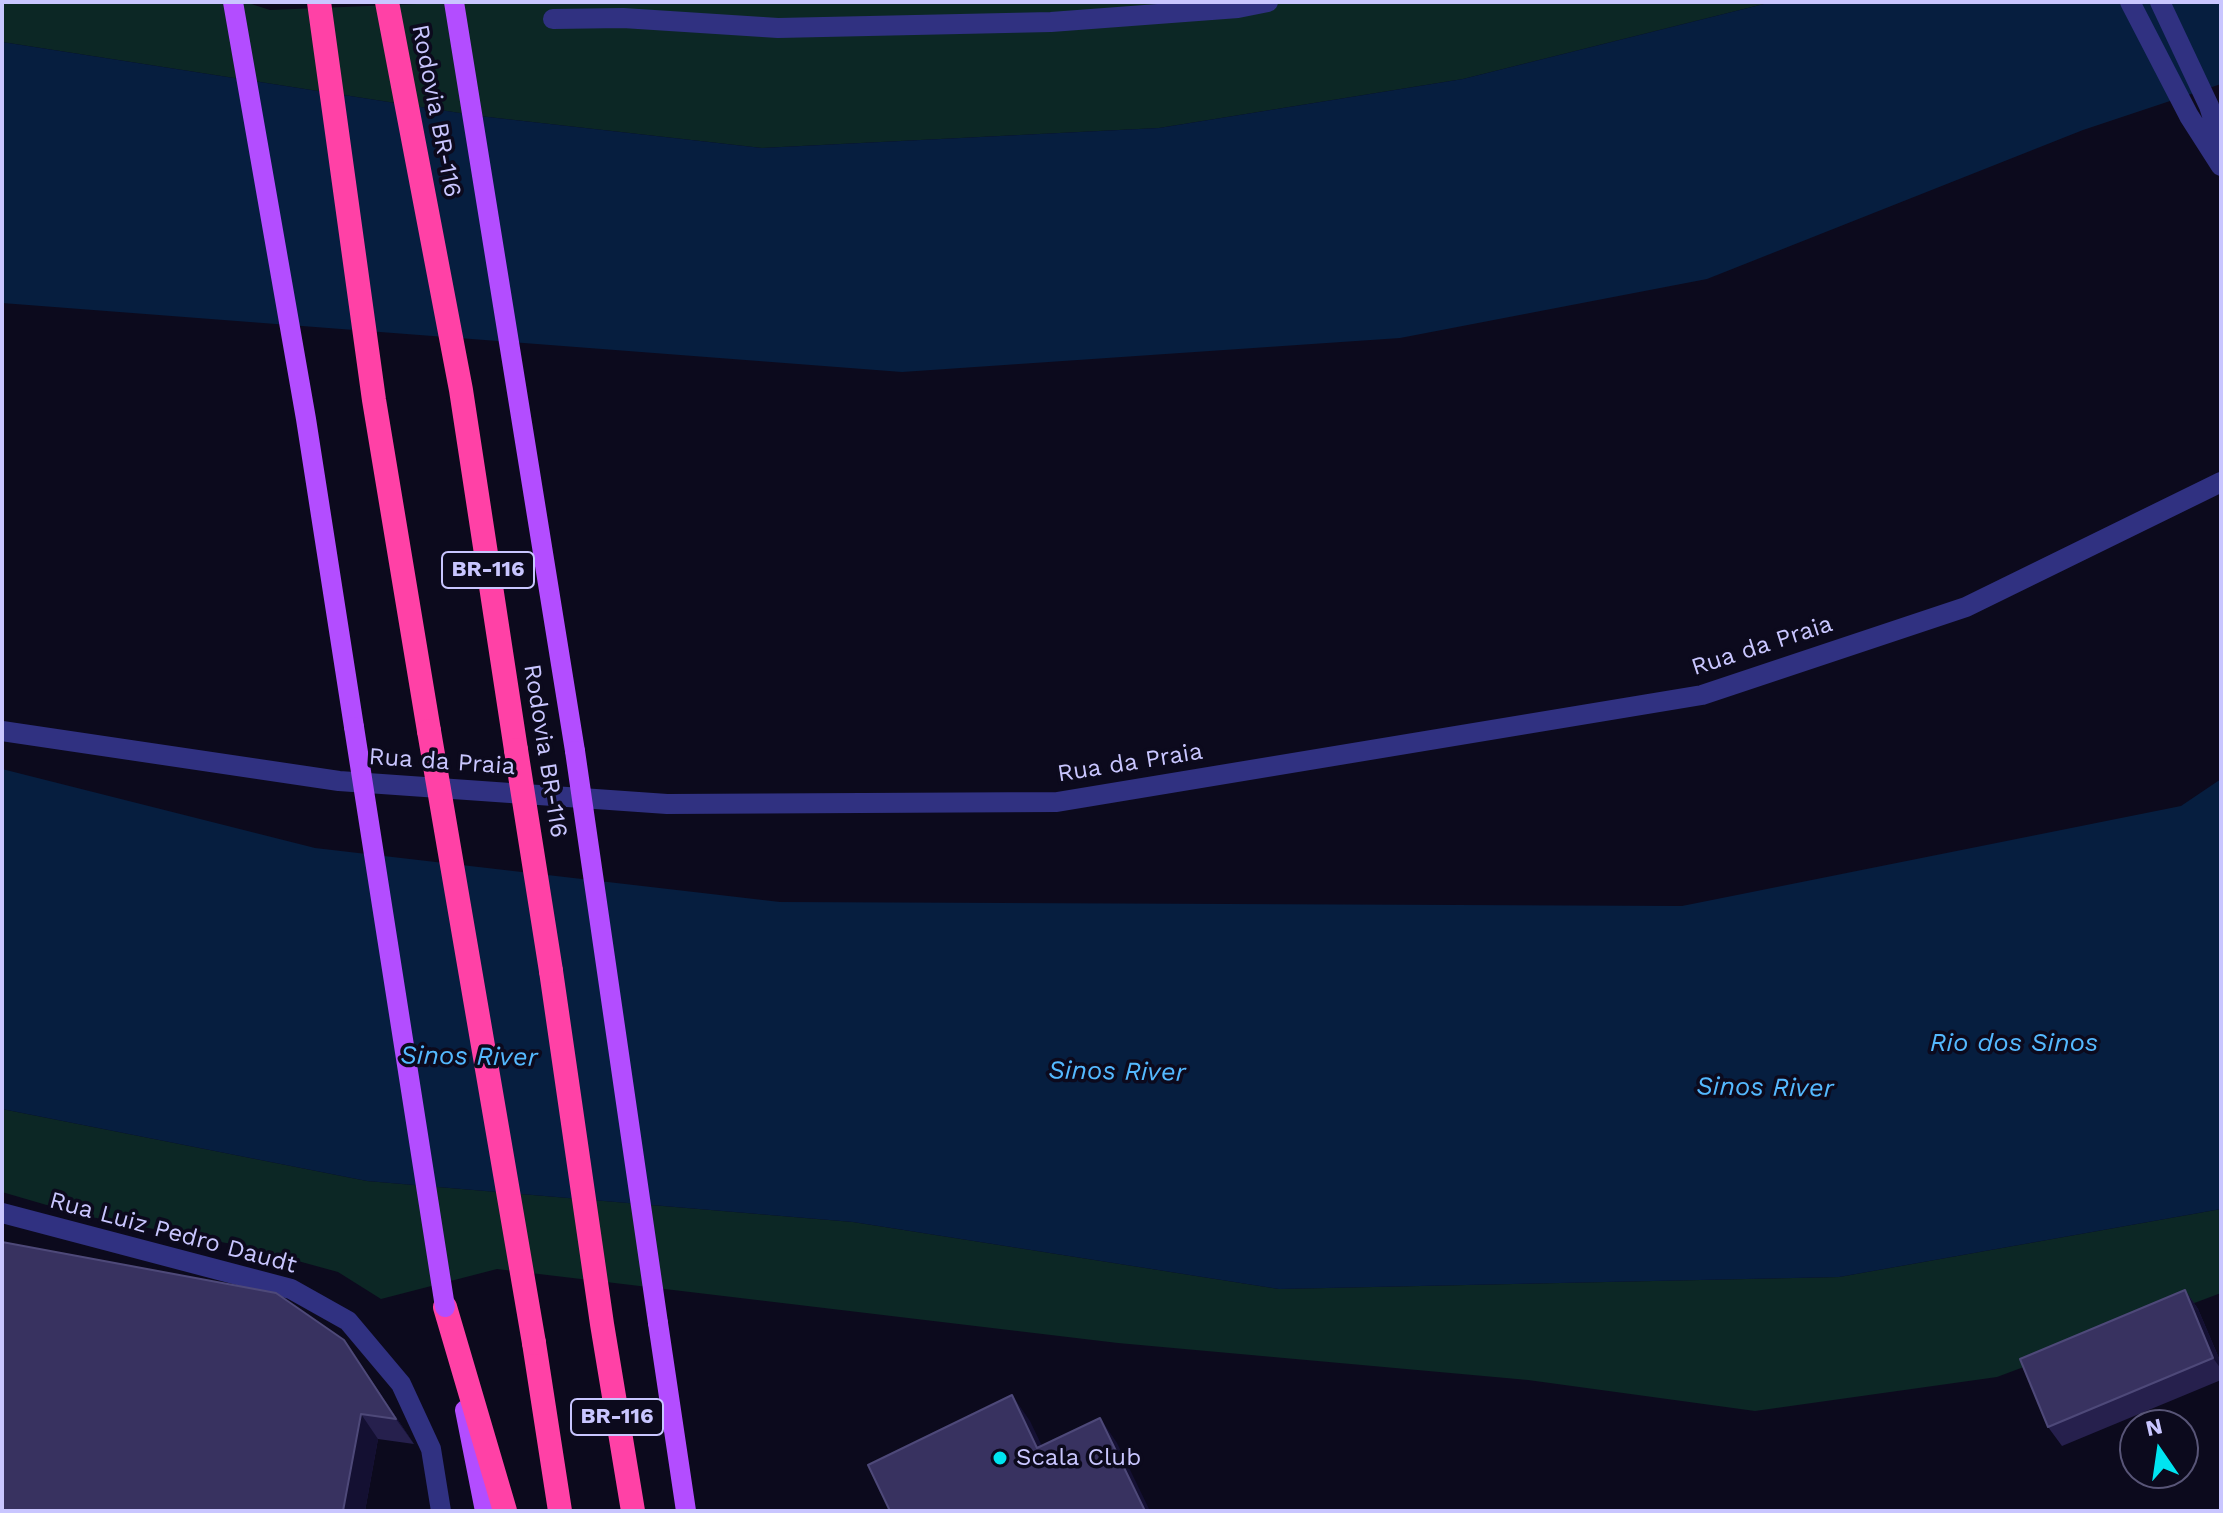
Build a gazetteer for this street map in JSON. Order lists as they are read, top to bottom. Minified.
{"streets":{"highway":["Rodovia BR-116","BR-116"],"street":["Rua da Praia","Rua Luiz Pedro Daudt"]},"water":["Rio dos Sinos","Sinos River"],"places":["Scala Club"],"north":"top"}
